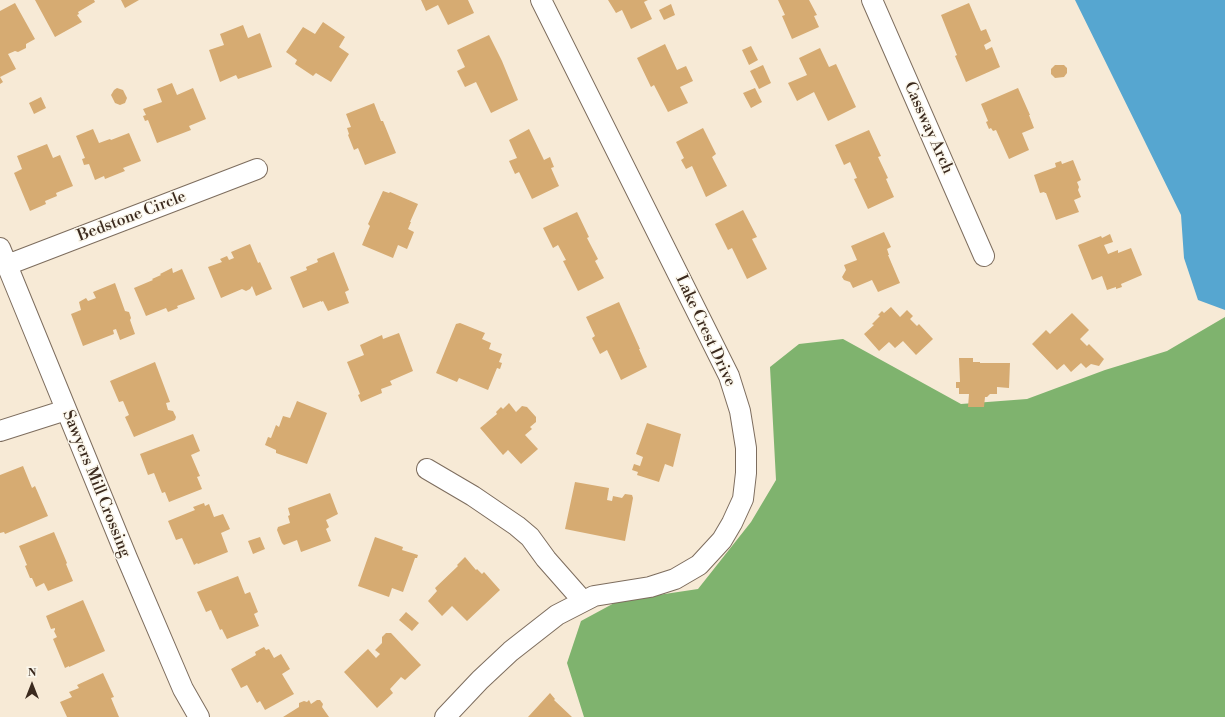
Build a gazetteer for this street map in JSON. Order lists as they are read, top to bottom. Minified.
{"streets":{"street":["Cassway Arch","Bedstone Circle","Lake Crest Drive","Sawyers Mill Crossing"]},"crossings":[["Bedstone Circle","Sawyers Mill Crossing"]],"north":"top"}
